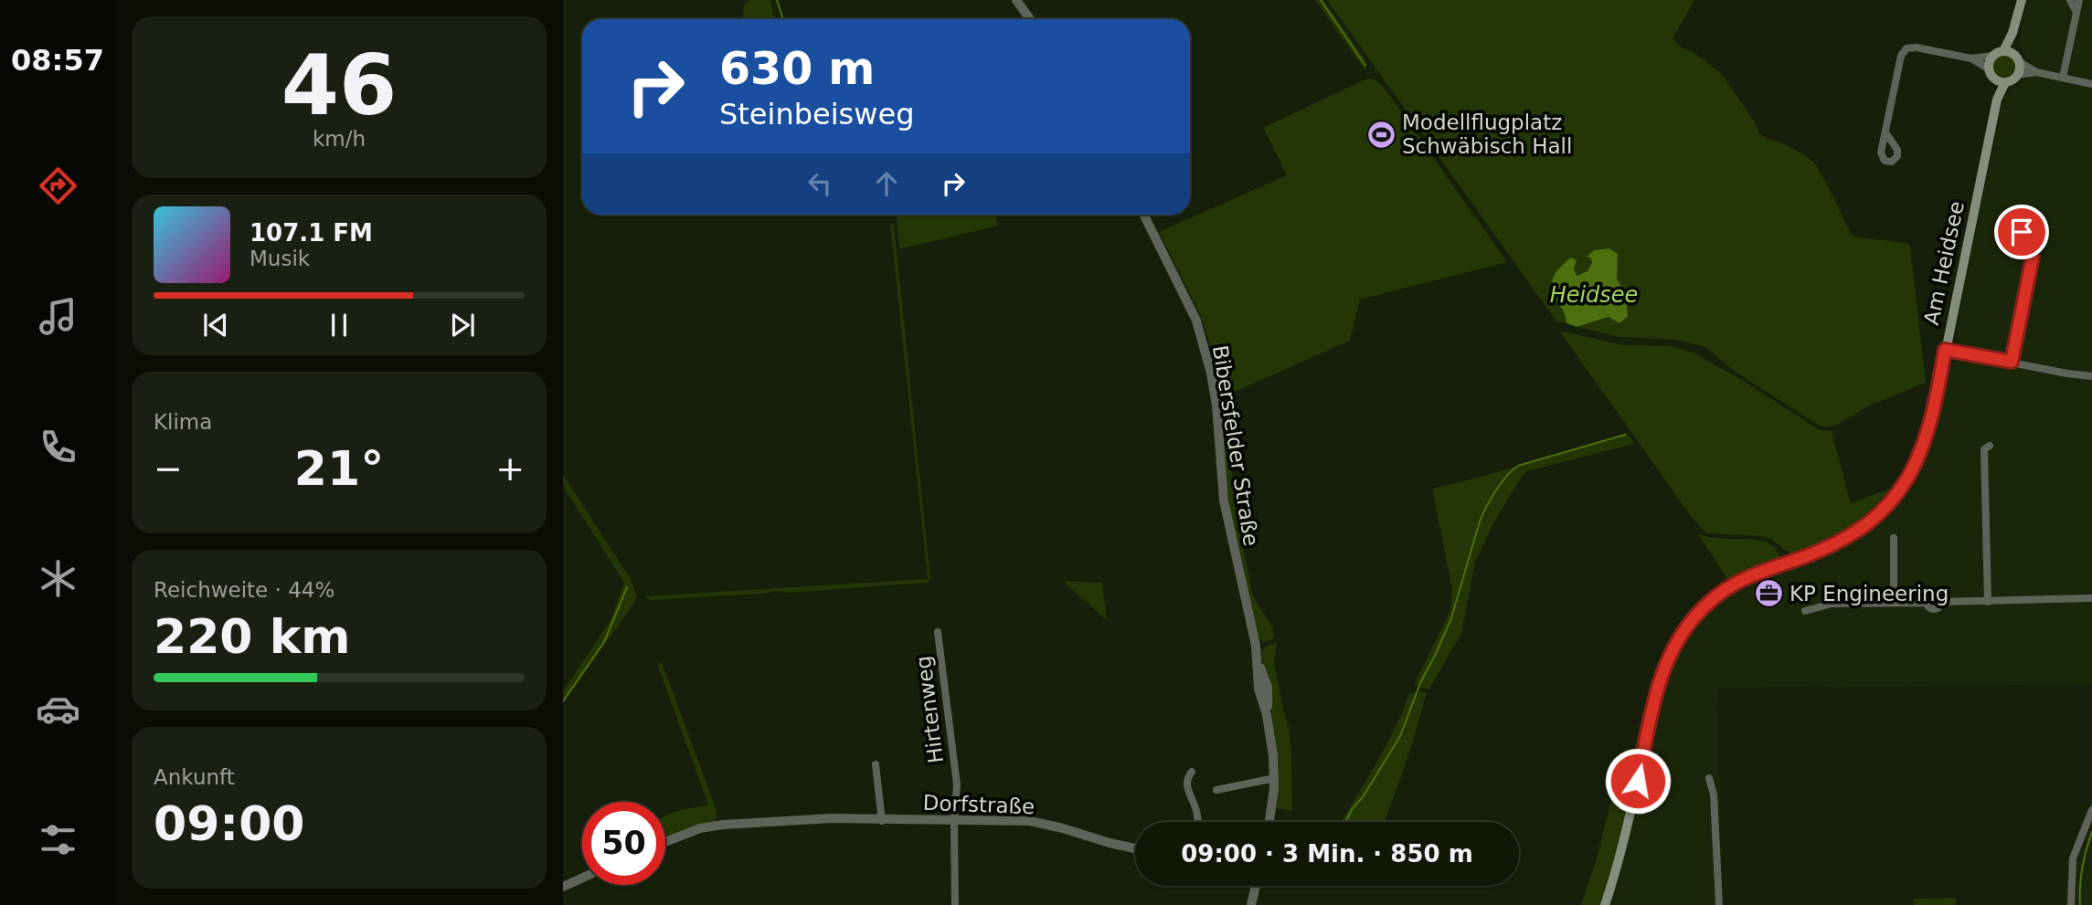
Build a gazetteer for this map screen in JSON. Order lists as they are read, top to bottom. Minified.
{"streets":{"main road":["Am Heidsee"],"street":["Bibersfelder Straße","Hirtenweg","Dorfstraße"]},"crossings":[["Hirtenweg","Dorfstraße"]],"water":["Heidsee"],"places":{"sports":["Modellflugplatz Schwäbisch Hall"],"office":["KP Engineering"]},"page":{"tabs":"08:57","tile":[["46","km/h"],"Klima",["Reichweite · 44%","220 km"],["Ankunft","09:00"]],"turn":["630 m","Steinbeisweg"],"song":["107.1 FM","Musik"],"heat":["−","21°","+"],"limit":"50","trip":"09:00 · 3 Min. · 850 m"}}
